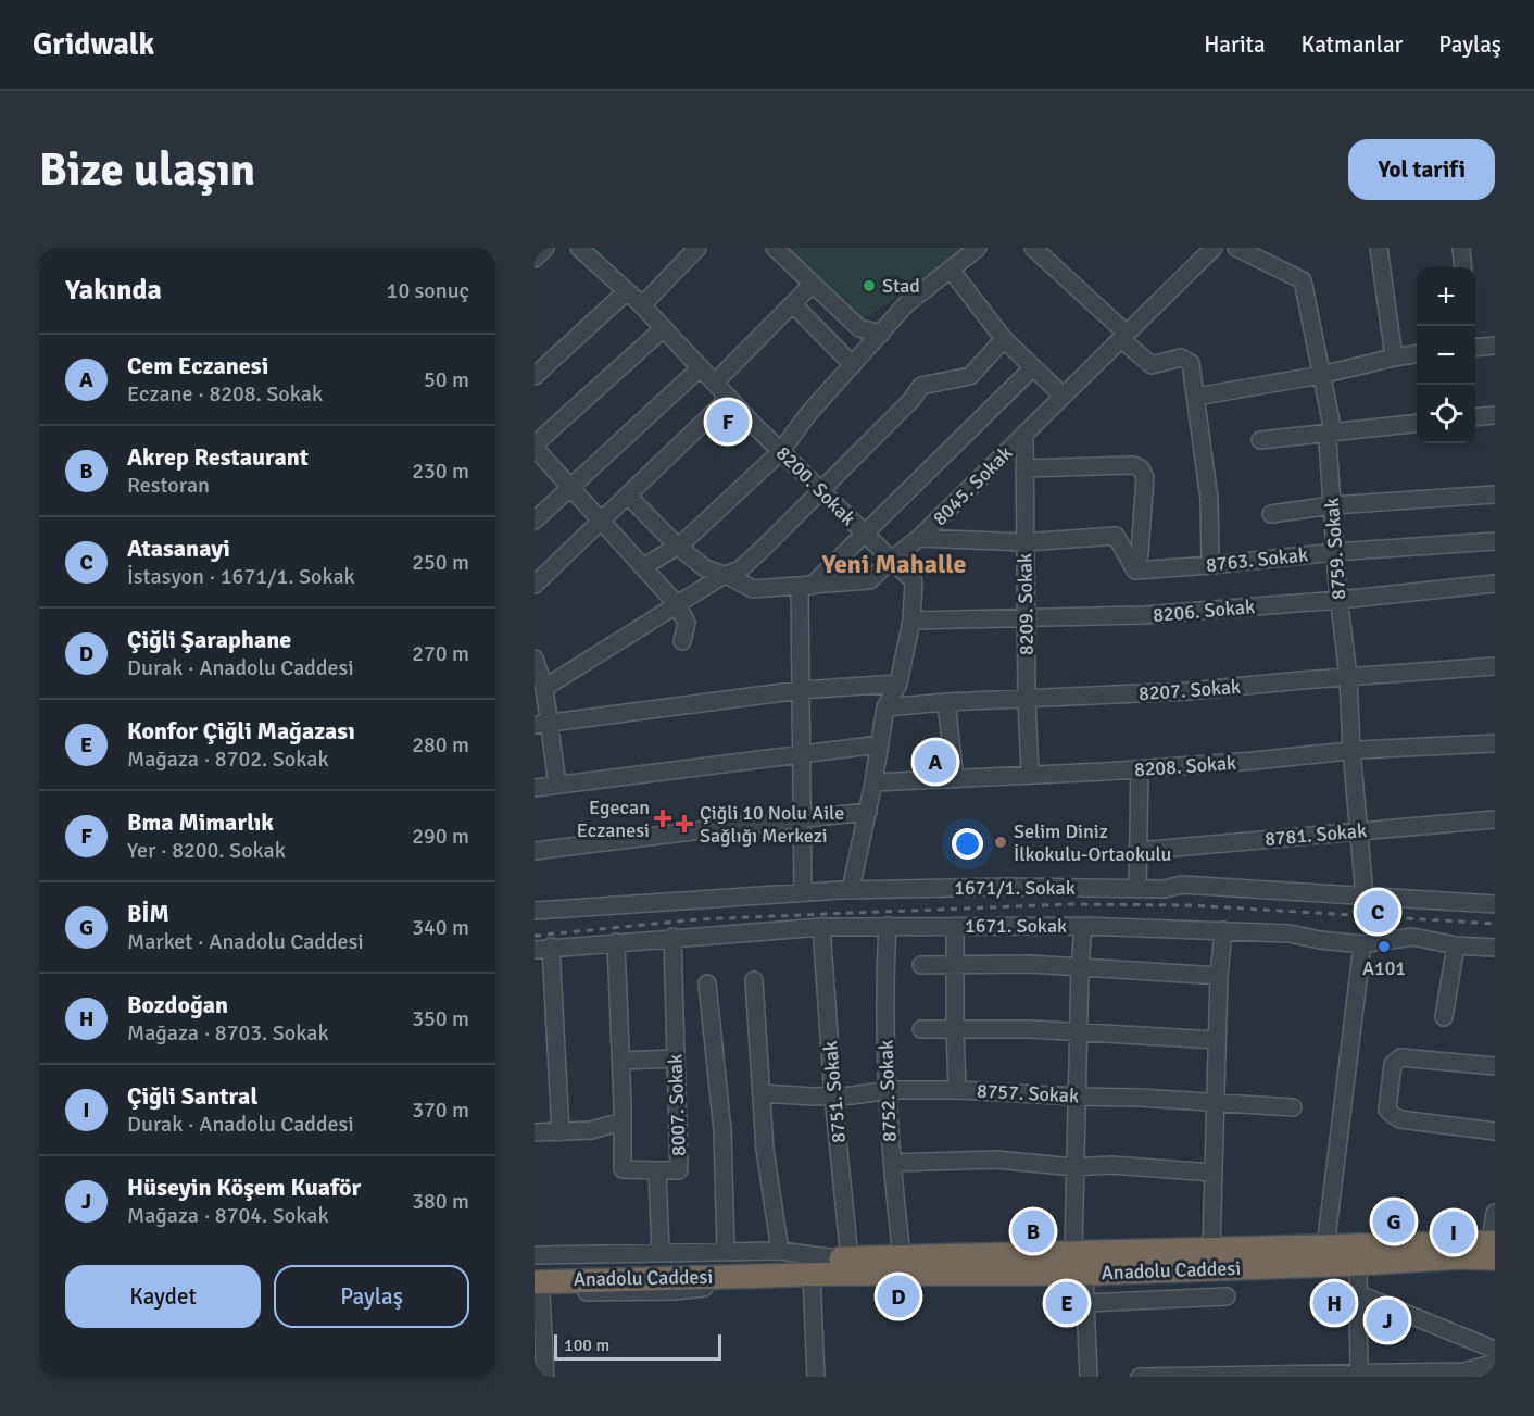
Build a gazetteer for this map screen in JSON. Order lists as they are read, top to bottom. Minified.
{"streets":{"highway":["Anadolu Caddesi"],"street":["8200. Sokak","8045. Sokak","8759. Sokak","8763. Sokak","8209. Sokak","8206. Sokak","8207. Sokak","8208. Sokak","8781. Sokak","1671/1. Sokak","1671. Sokak","8752. Sokak","8751. Sokak","8757. Sokak","8007. Sokak"]},"crossings":[["8200. Sokak","8045. Sokak"],["8200. Sokak","8206. Sokak"],["8200. Sokak","8207. Sokak"],["8200. Sokak","8208. Sokak"],["8200. Sokak","1671/1. Sokak"],["8045. Sokak","8209. Sokak"],["8759. Sokak","8763. Sokak"],["8759. Sokak","8206. Sokak"],["8759. Sokak","8207. Sokak"],["8759. Sokak","8208. Sokak"],["8759. Sokak","8781. Sokak"],["8759. Sokak","1671/1. Sokak"],["8209. Sokak","8206. Sokak"],["8209. Sokak","8207. Sokak"],["8209. Sokak","8208. Sokak"],["1671. Sokak","8752. Sokak"],["1671. Sokak","8751. Sokak"],["1671. Sokak","8007. Sokak"],["8752. Sokak","8757. Sokak"],["8752. Sokak","Anadolu Caddesi"],["8751. Sokak","8757. Sokak"],["8751. Sokak","Anadolu Caddesi"]],"districts":["Yeni Mahalle"],"places":{"other":["Stad","Selim Diniz İlkokulu-Ortaokulu","A101"],"health":["Egecan Eczanesi","Çiğli 10 Nolu Aile Sağlığı Merkezi"]},"scale_bar":"100 m","page":{"header":"Gridwalk","nav":["Harita","Katmanlar","Paylaş"],"buttons":["Yol tarifi",["Kaydet","Paylaş"]],"title":"Bize ulaşın","heading":["Yakında","10 sonuç"],"map_buttons":["+","−"],"list":[{"mark":"A","name":"Cem Eczanesi","note":"Eczane · 8208. Sokak","value":"50 m"},{"mark":"B","name":"Akrep Restaurant","note":"Restoran","value":"230 m"},{"mark":"C","name":"Atasanayi","note":"İstasyon · 1671/1. Sokak","value":"250 m"},{"mark":"D","name":"Çiğli Şaraphane","note":"Durak · Anadolu Caddesi","value":"270 m"},{"mark":"E","name":"Konfor Çiğli Mağazası","note":"Mağaza · 8702. Sokak","value":"280 m"},{"mark":"F","name":"Bma Mimarlık","note":"Yer · 8200. Sokak","value":"290 m"},{"mark":"G","name":"BİM","note":"Market · Anadolu Caddesi","value":"340 m"},{"mark":"H","name":"Bozdoğan","note":"Mağaza · 8703. Sokak","value":"350 m"},{"mark":"I","name":"Çiğli Santral","note":"Durak · Anadolu Caddesi","value":"370 m"},{"mark":"J","name":"Hüseyin Köşem Kuaför","note":"Mağaza · 8704. Sokak","value":"380 m"}],"pins":["F","A","C","G","B","I","D","E","H","J"],"scale":"100 m"}}
